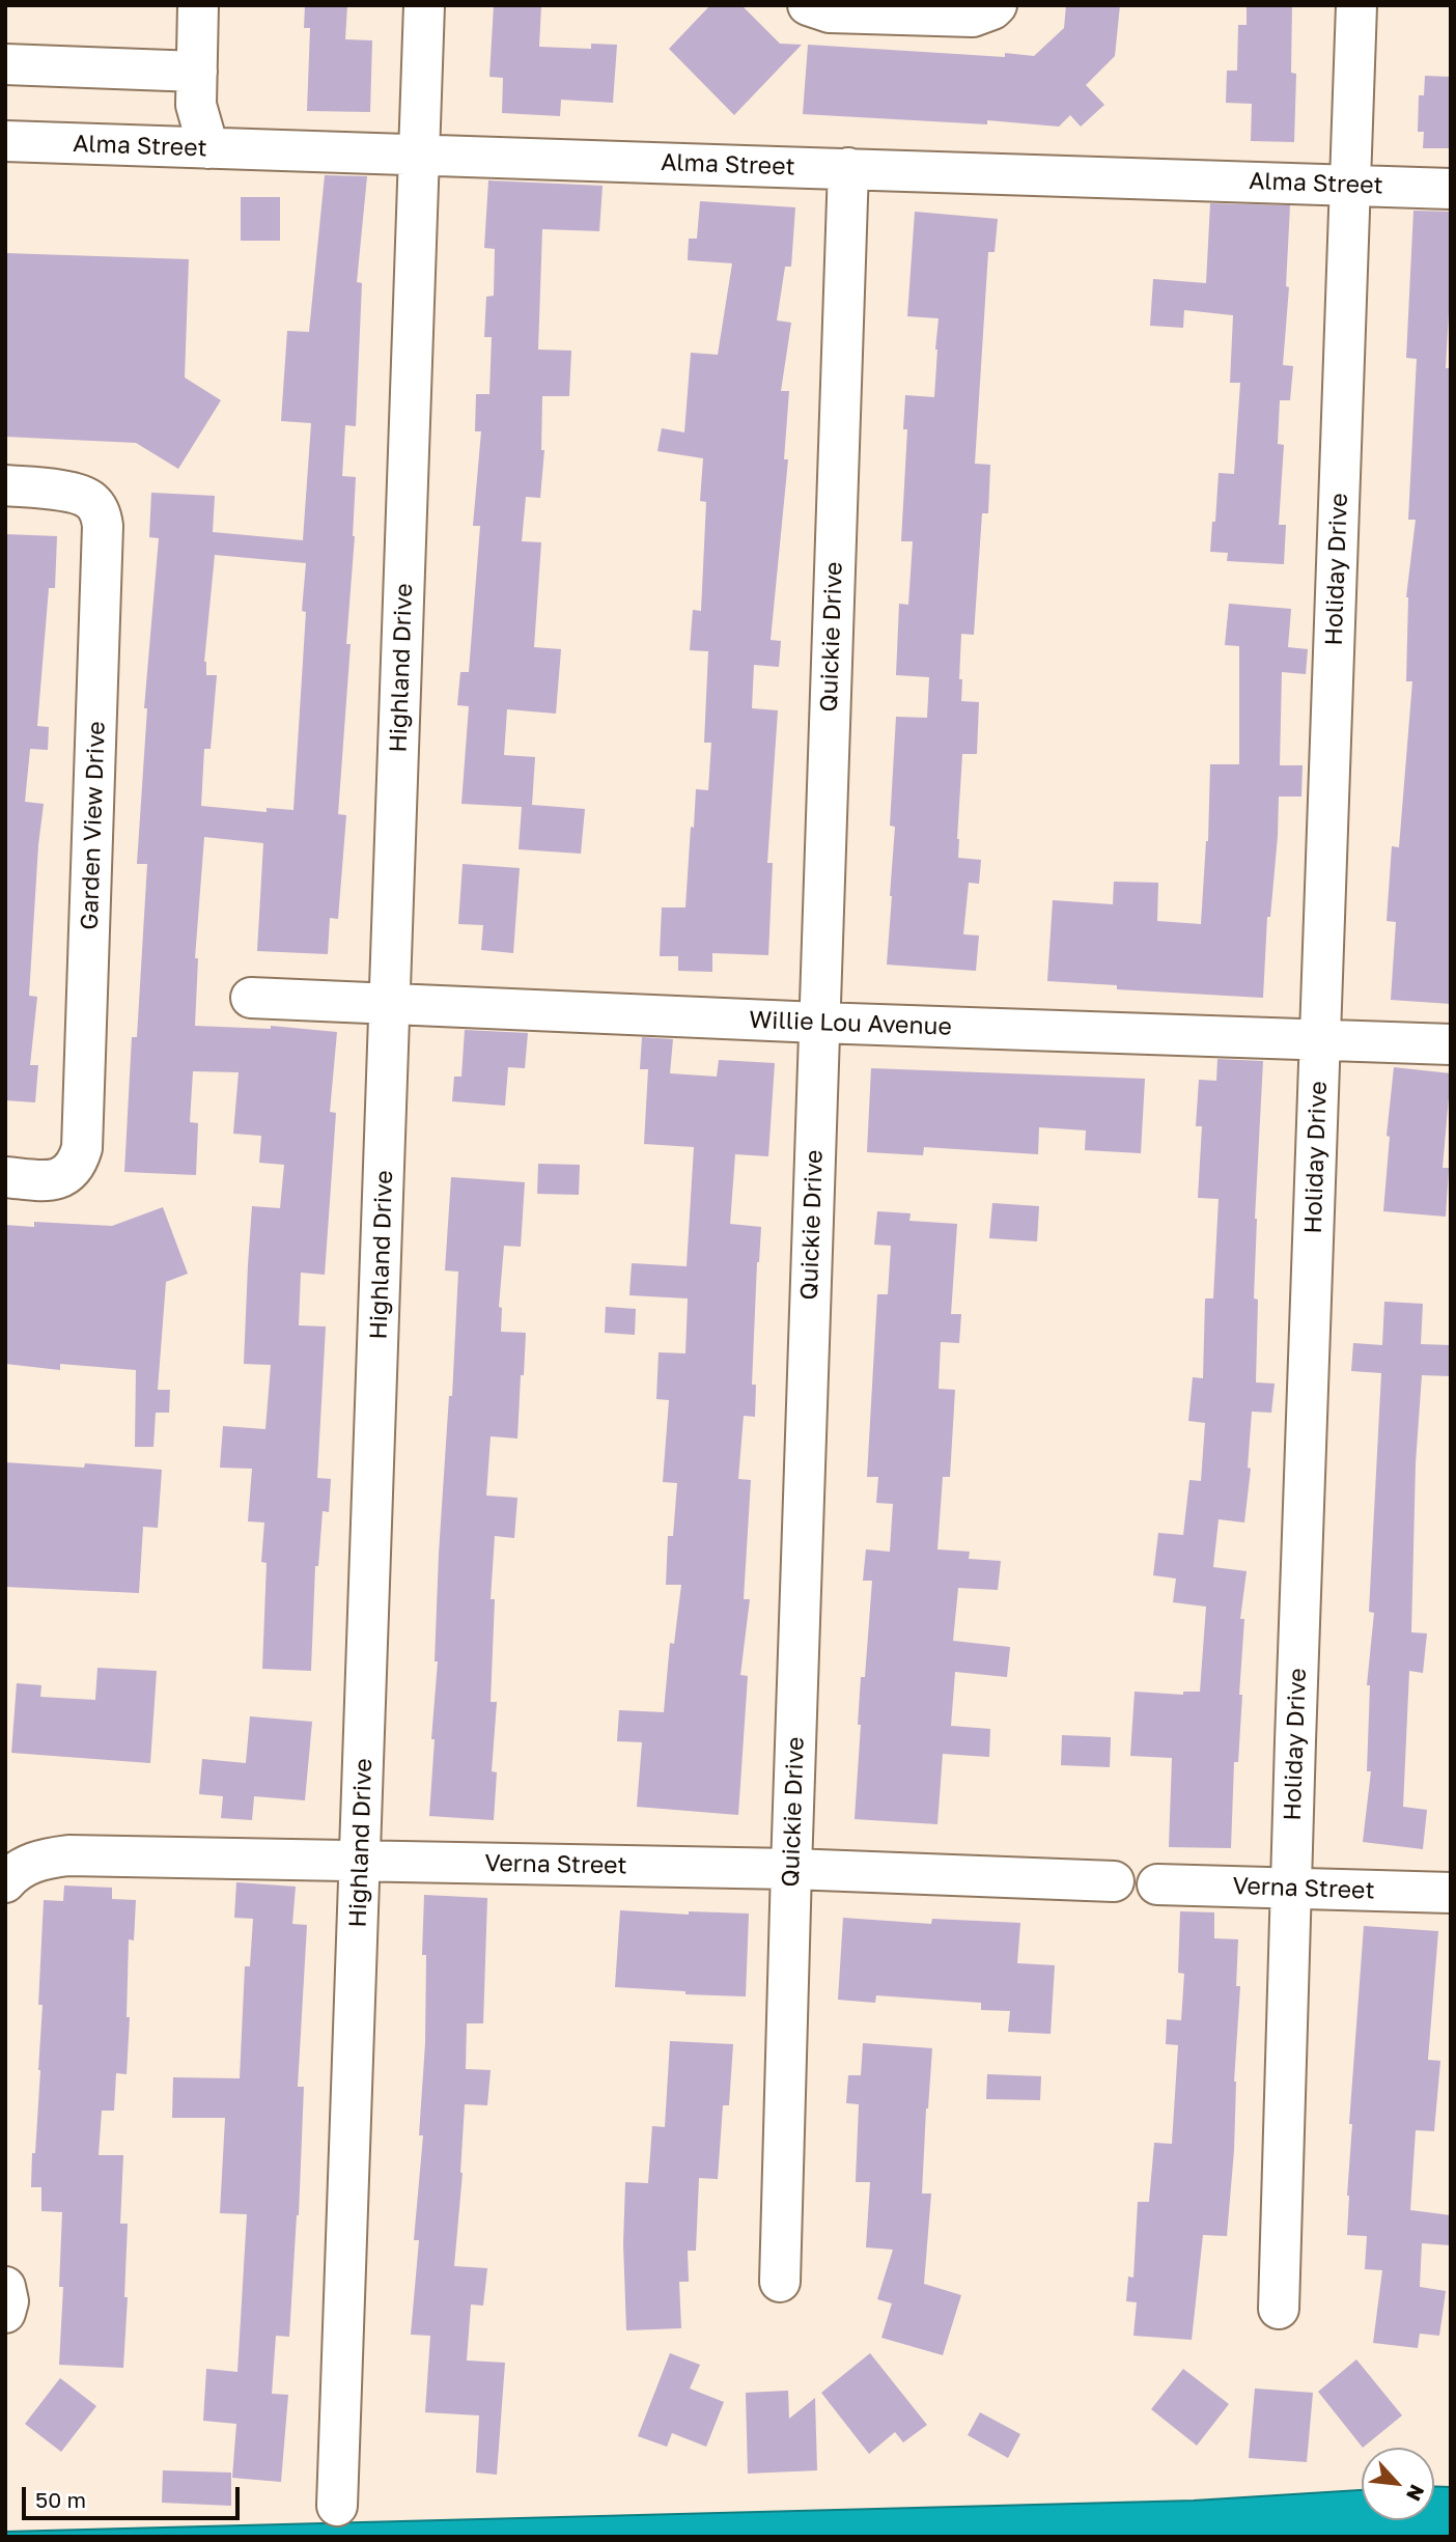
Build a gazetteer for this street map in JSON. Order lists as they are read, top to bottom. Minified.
{"streets":{"street":["Alma Street","Holiday Drive","Quickie Drive","Highland Drive","Garden View Drive","Willie Lou Avenue","Verna Street"]},"crossings":[["Alma Street","Holiday Drive"],["Alma Street","Quickie Drive"],["Alma Street","Highland Drive"],["Holiday Drive","Willie Lou Avenue"],["Holiday Drive","Verna Street"],["Quickie Drive","Willie Lou Avenue"],["Quickie Drive","Verna Street"],["Highland Drive","Willie Lou Avenue"],["Highland Drive","Verna Street"]],"scale_bar":"50 m","north":"bottom right"}
